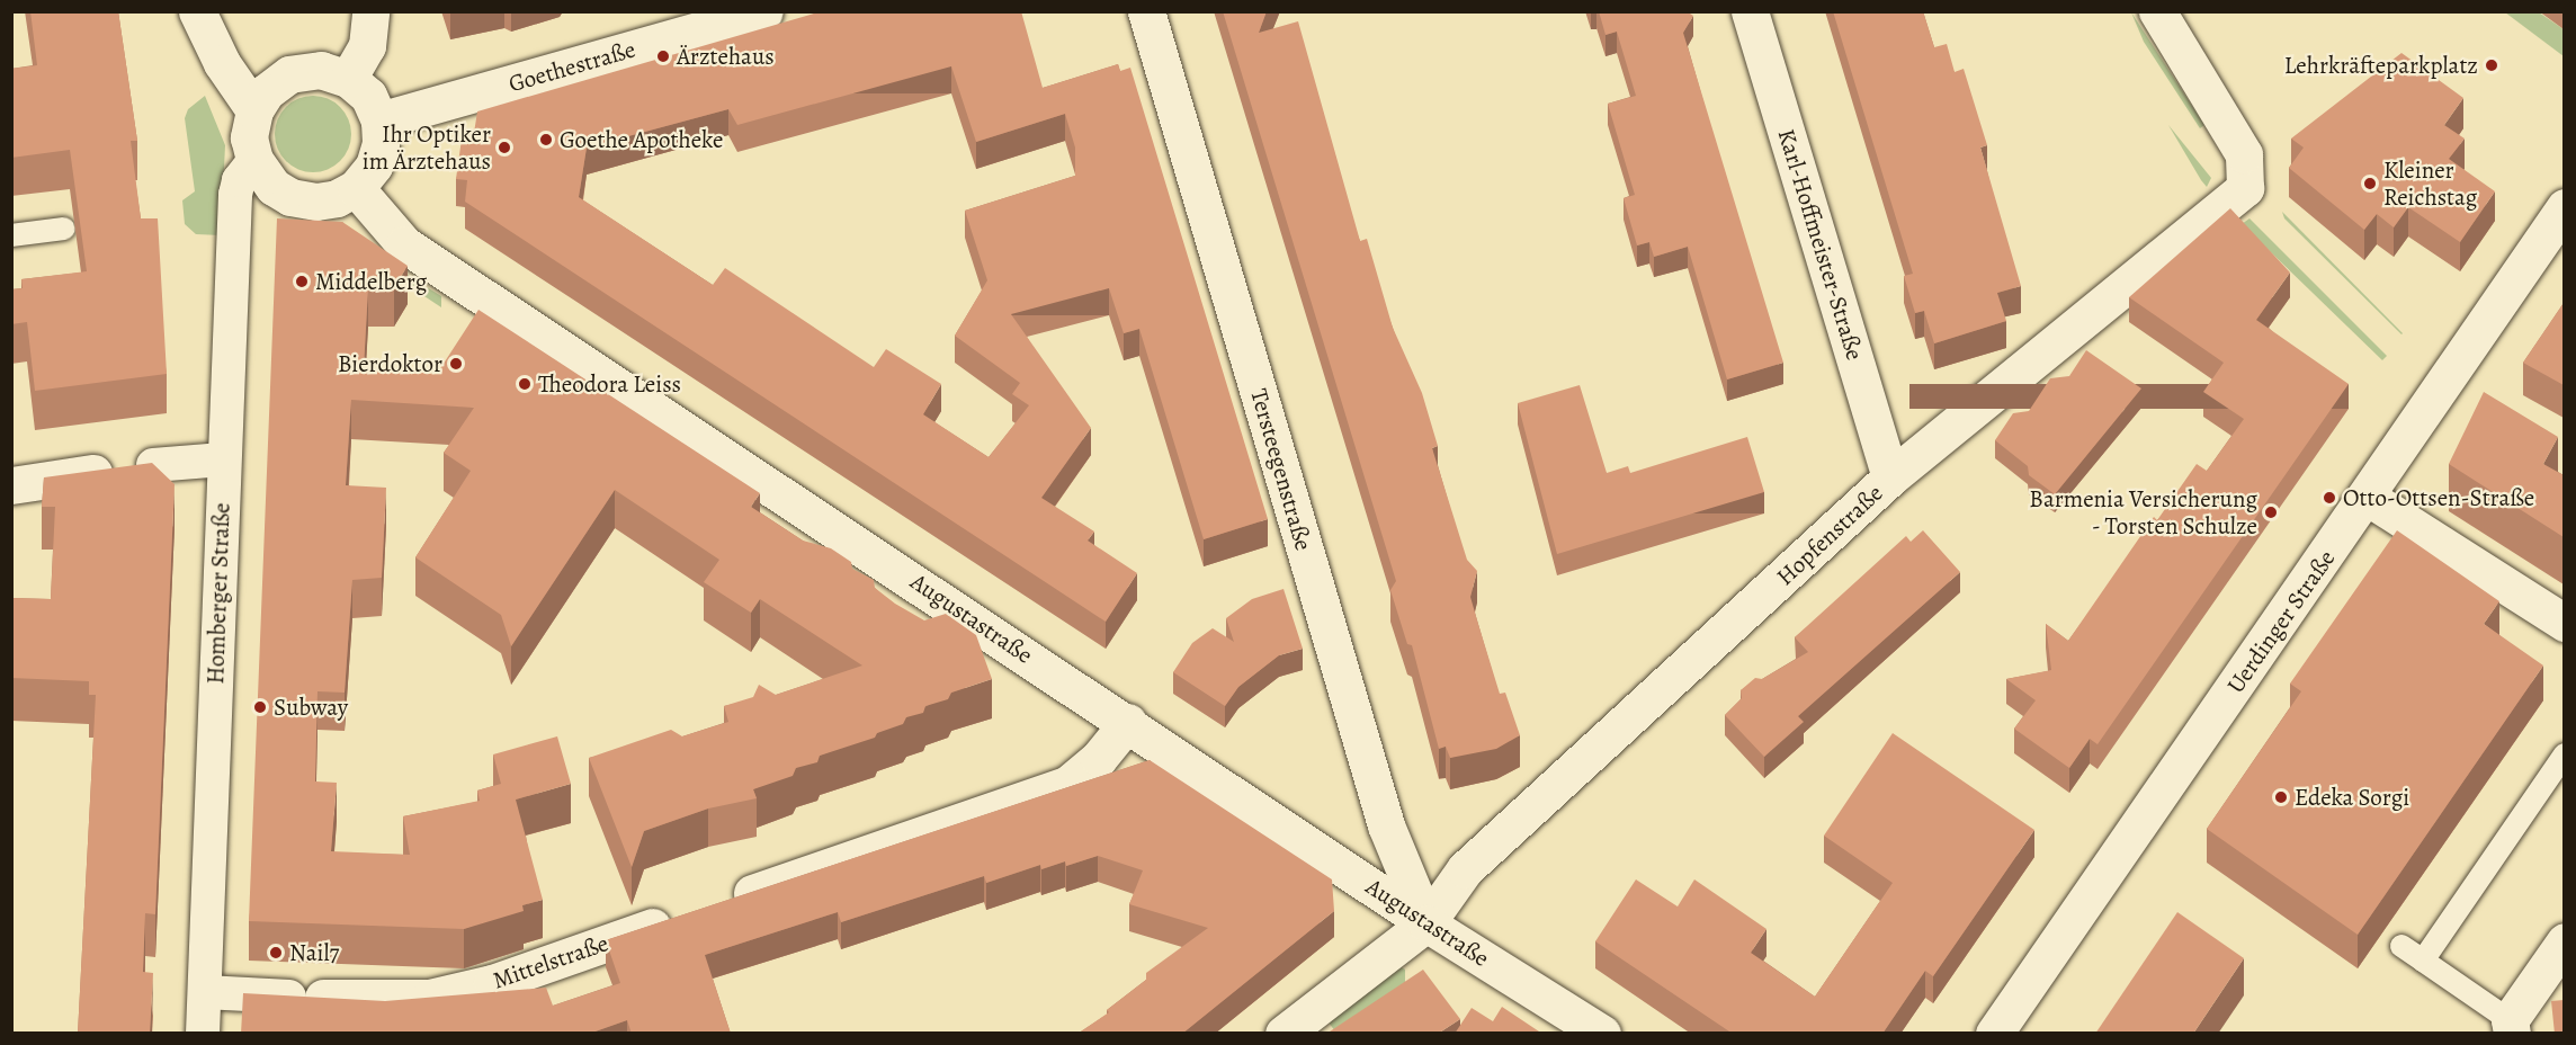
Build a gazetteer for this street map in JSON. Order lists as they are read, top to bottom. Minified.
{"streets":{"street":["Goethestraße","Karl-Hoffmeister-Straße","Tersteegenstraße","Hopfenstraße","Homberger Straße","Augustastraße","Uerdinger Straße","Mittelstraße"]},"crossings":[["Goethestraße","Homberger Straße"],["Goethestraße","Augustastraße"],["Karl-Hoffmeister-Straße","Hopfenstraße"],["Tersteegenstraße","Hopfenstraße"],["Tersteegenstraße","Augustastraße"],["Hopfenstraße","Augustastraße"],["Homberger Straße","Augustastraße"],["Homberger Straße","Mittelstraße"]],"places":["Ärztehaus","Lehrkräfteparkplatz","Goethe Apotheke","Ihr Optiker im Ärztehaus","Kleiner Reichstag","Middelberg","Bierdoktor","Theodora Leiss","Otto-Ottsen-Straße","Barmenia Versicherung - Torsten Schulze","Subway","Edeka Sorgi","Nail7"]}
